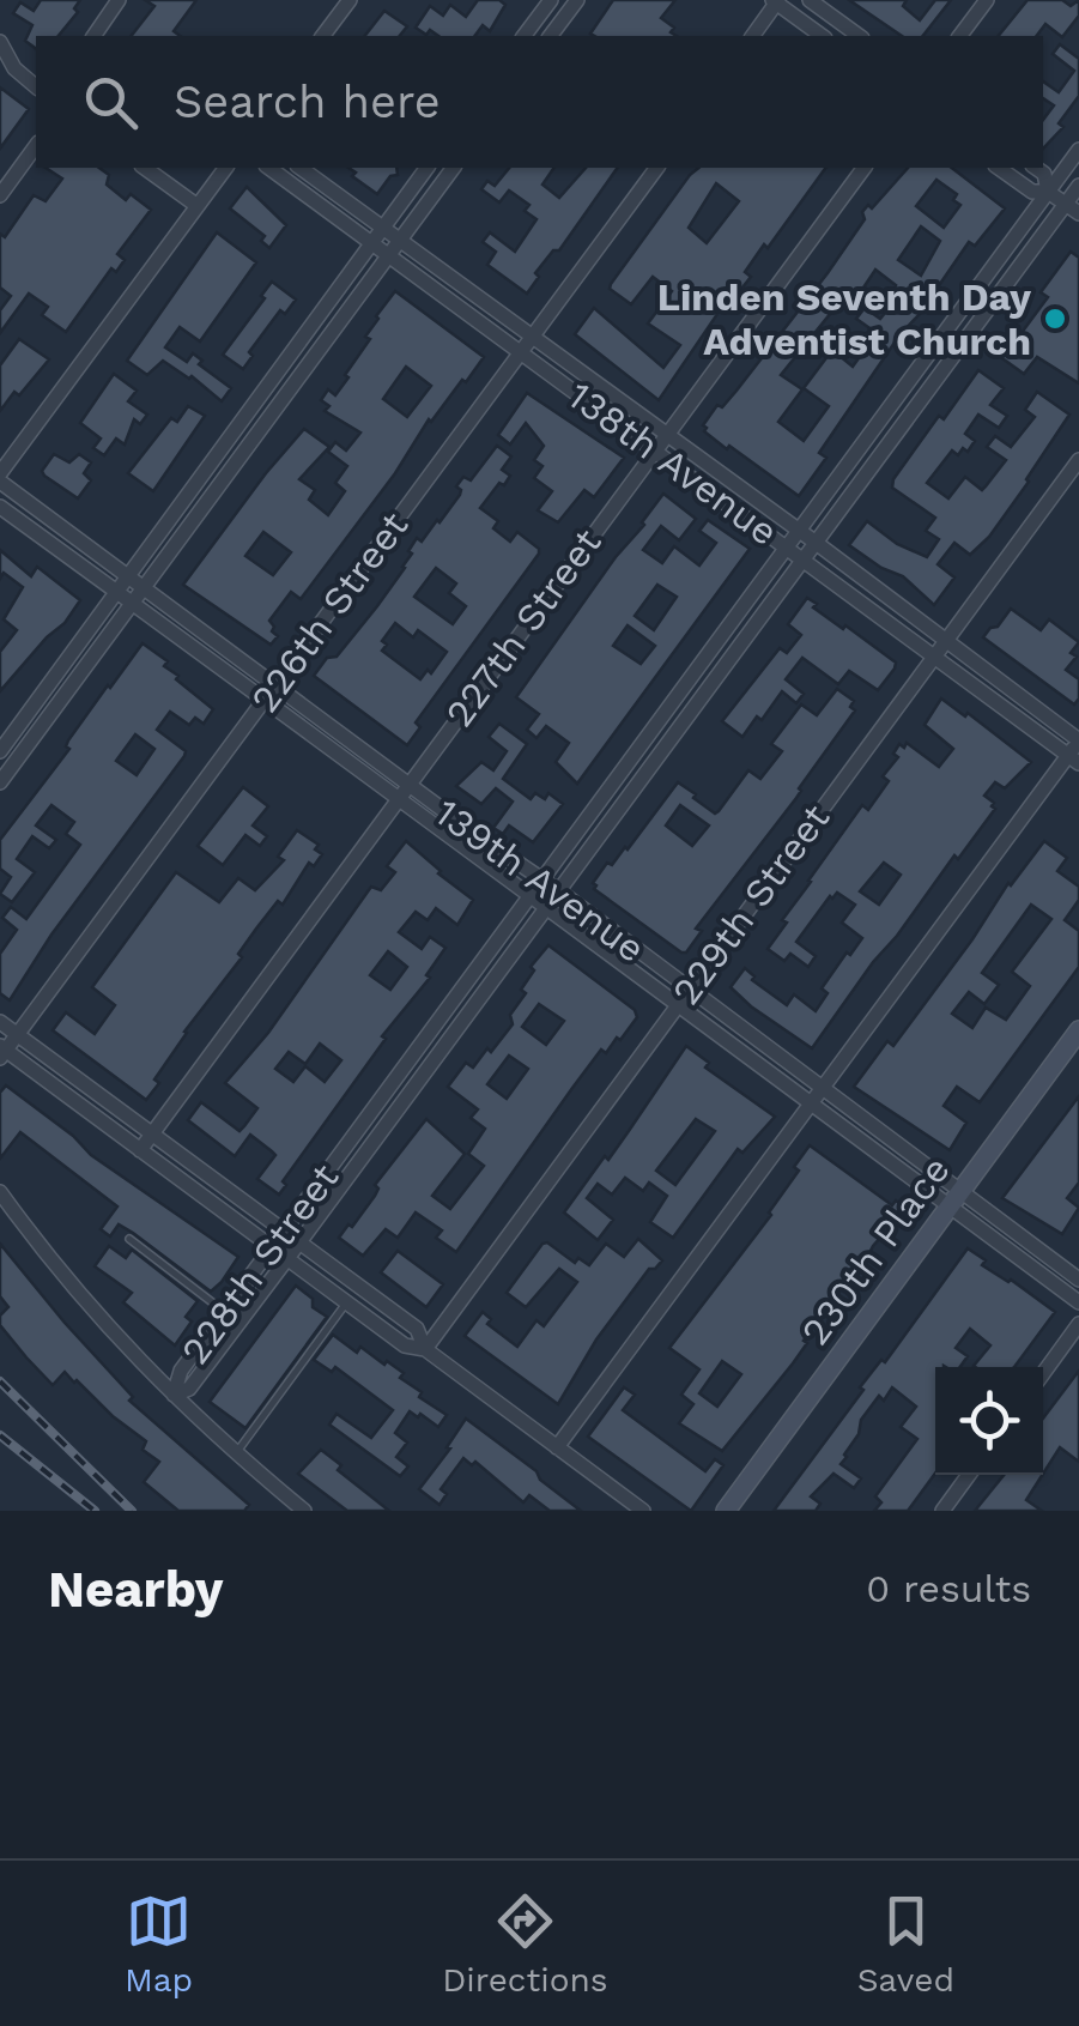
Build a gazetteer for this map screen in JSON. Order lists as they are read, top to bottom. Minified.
{"streets":{"street":["138th Avenue","226th Street","227th Street","139th Avenue","229th Street","230th Place","228th Street"]},"crossings":[["138th Avenue","226th Street"],["138th Avenue","227th Street"],["138th Avenue","229th Street"],["138th Avenue","228th Street"],["226th Street","139th Avenue"],["227th Street","139th Avenue"],["139th Avenue","229th Street"],["139th Avenue","230th Place"],["139th Avenue","228th Street"]],"places":["Linden Seventh Day Adventist Church"],"page":{"search":"Search here","heading":["Nearby","0 results"],"nav":["Map","Directions","Saved"]}}
